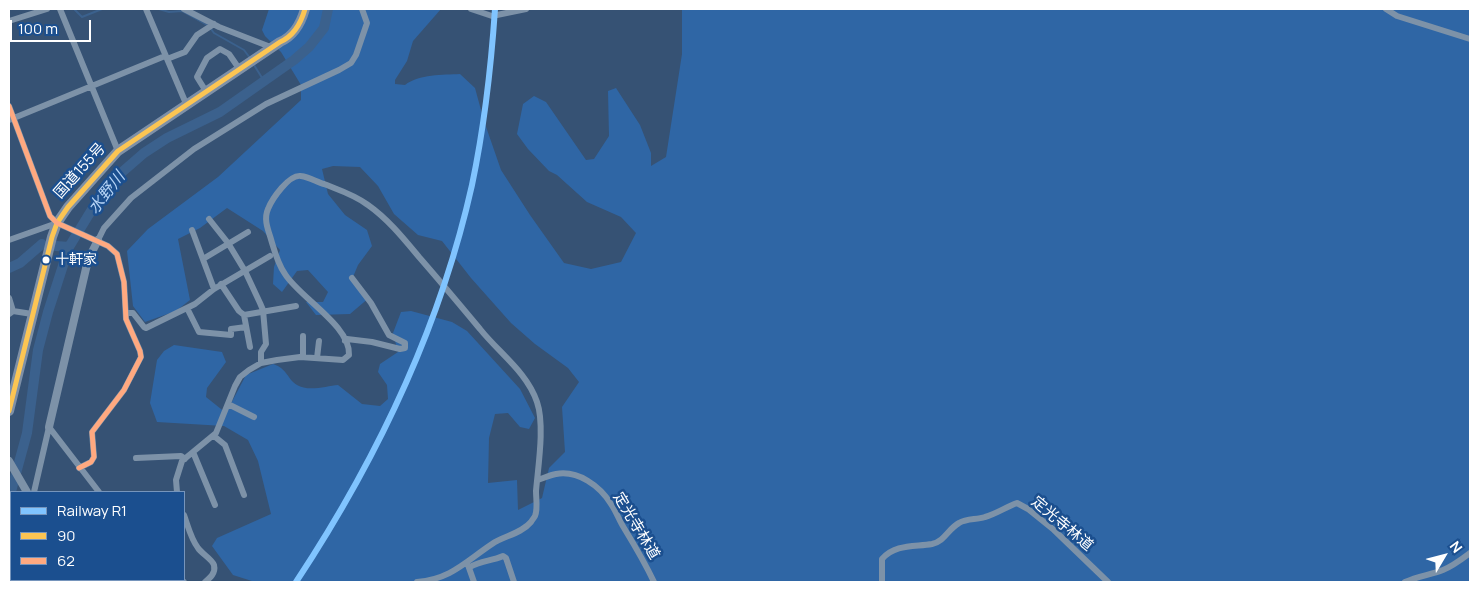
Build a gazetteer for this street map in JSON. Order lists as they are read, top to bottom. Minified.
{"streets":{"highway":["国道155号"],"street":["定光寺林道"]},"water":["水野川"],"places":["十軒家"],"lines":["rail line R1","transit line 90","transit line 62"],"legend":["Railway R1","90","62"],"scale_bar":"100 m","north":"top right"}
